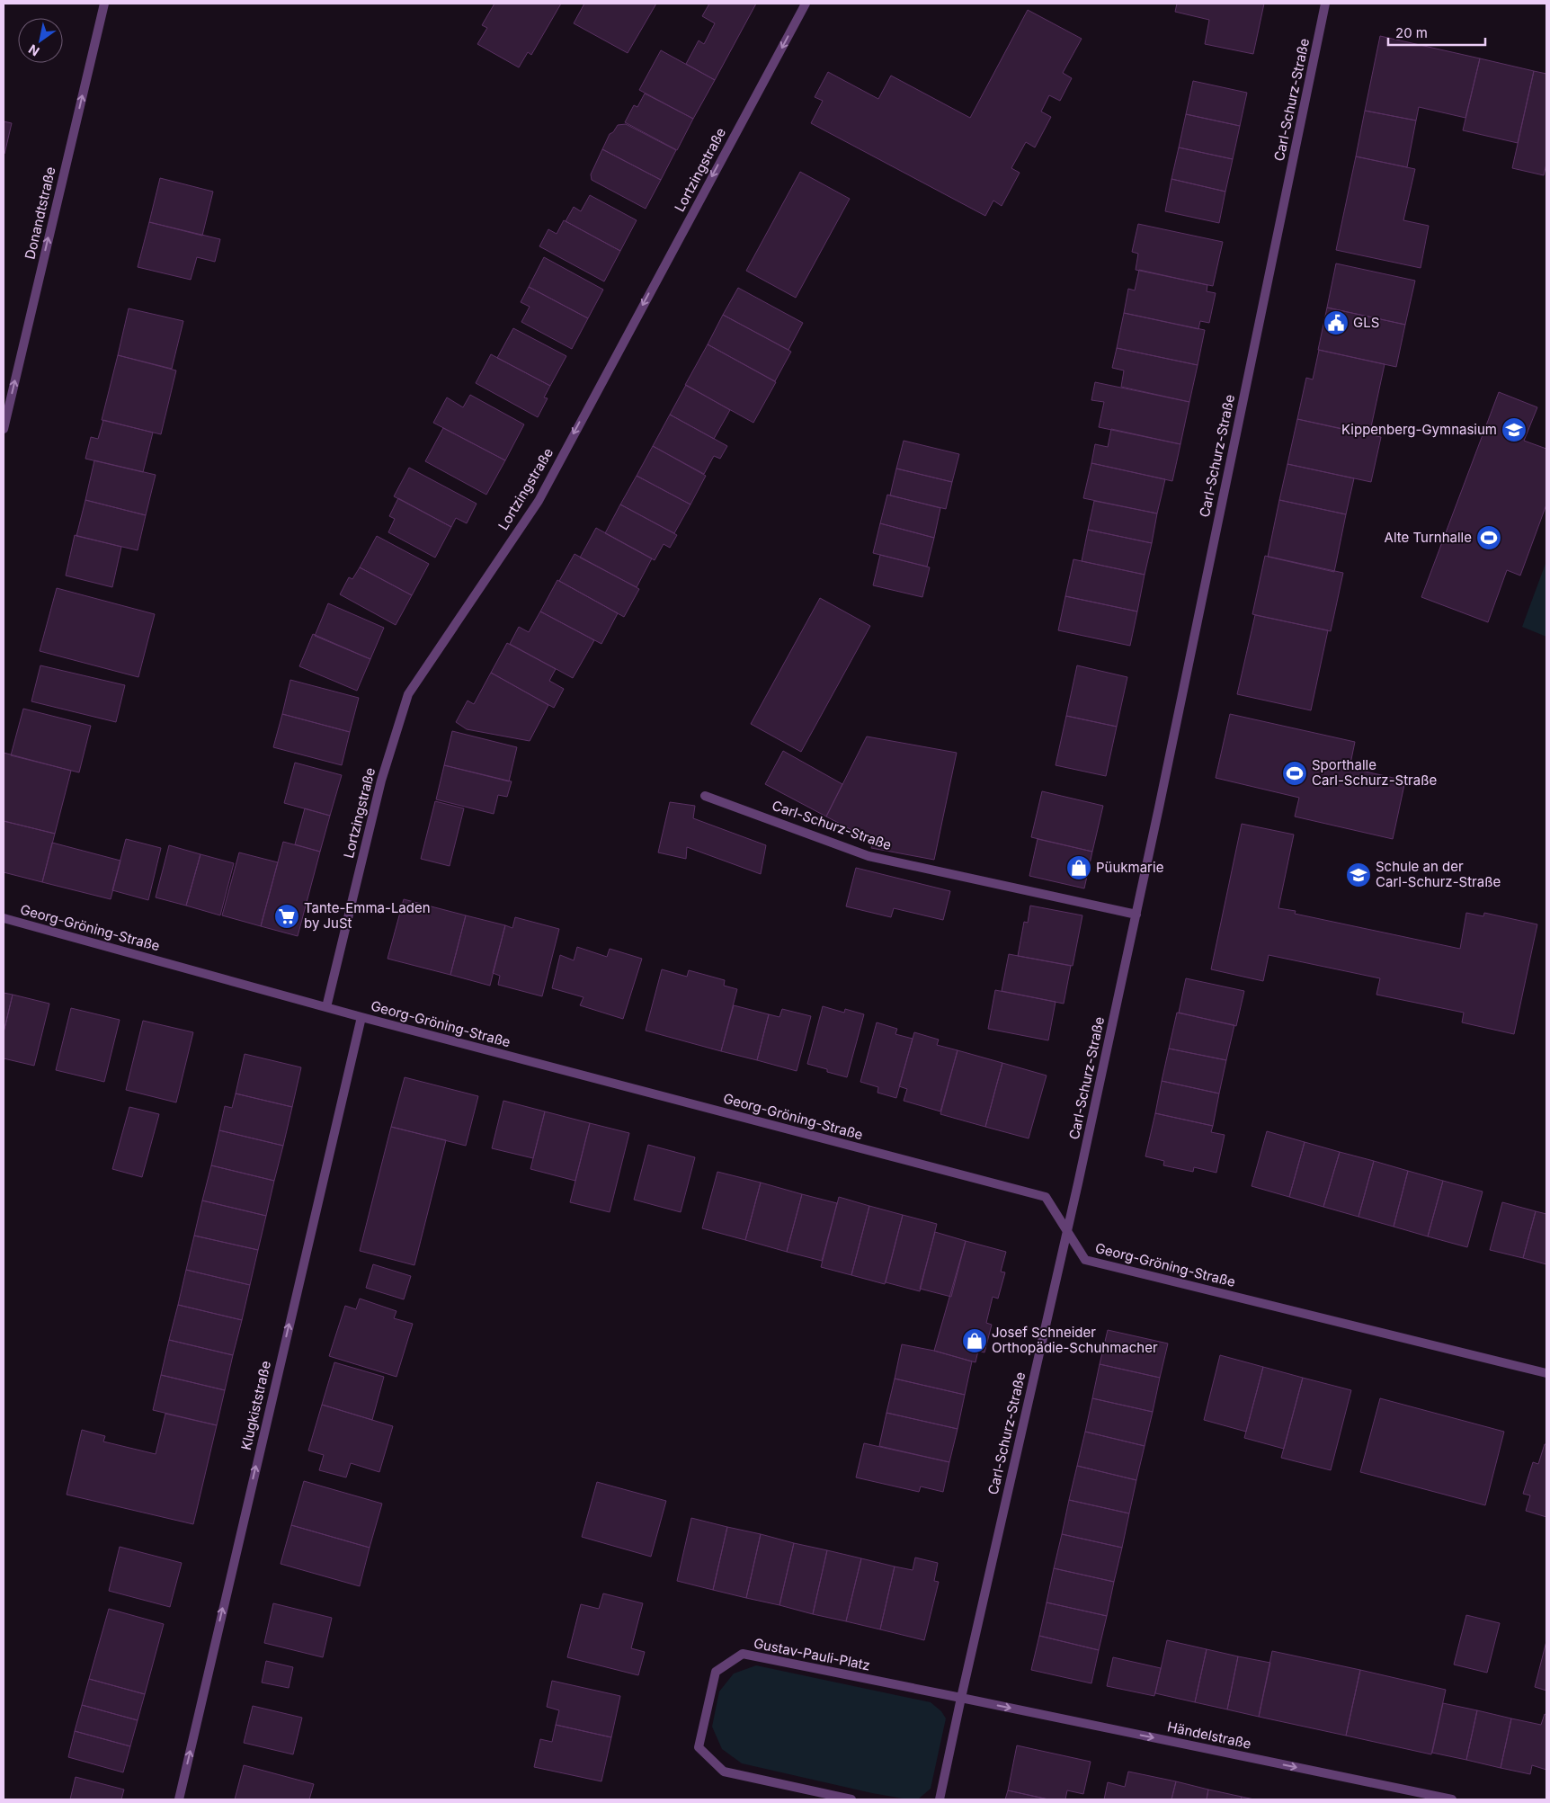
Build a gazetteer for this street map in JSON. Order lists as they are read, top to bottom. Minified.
{"streets":{"street":["Carl-Schurz-Straße","Lortzingstraße","Donandtstraße","Georg-Gröning-Straße","Klugkiststraße","Gustav-Pauli-Platz","Händelstraße"]},"crossings":[["Carl-Schurz-Straße","Georg-Gröning-Straße"],["Carl-Schurz-Straße","Gustav-Pauli-Platz"],["Carl-Schurz-Straße","Händelstraße"],["Lortzingstraße","Georg-Gröning-Straße"],["Georg-Gröning-Straße","Klugkiststraße"],["Gustav-Pauli-Platz","Händelstraße"]],"one_way":["Lortzingstraße","Donandtstraße","Klugkiststraße","Händelstraße"],"places":{"public building":["GLS"],"school or university":["Kippenberg-Gymnasium","Schule an der Carl-Schurz-Straße"],"sports":["Alte Turnhalle","Sporthalle Carl-Schurz-Straße"],"shop":["Püukmarie","Josef Schneider Orthopädie-Schuhmacher"],"supermarket":["Tante-Emma-Laden by JuSt"]},"scale_bar":"20 m","north":"bottom left"}
